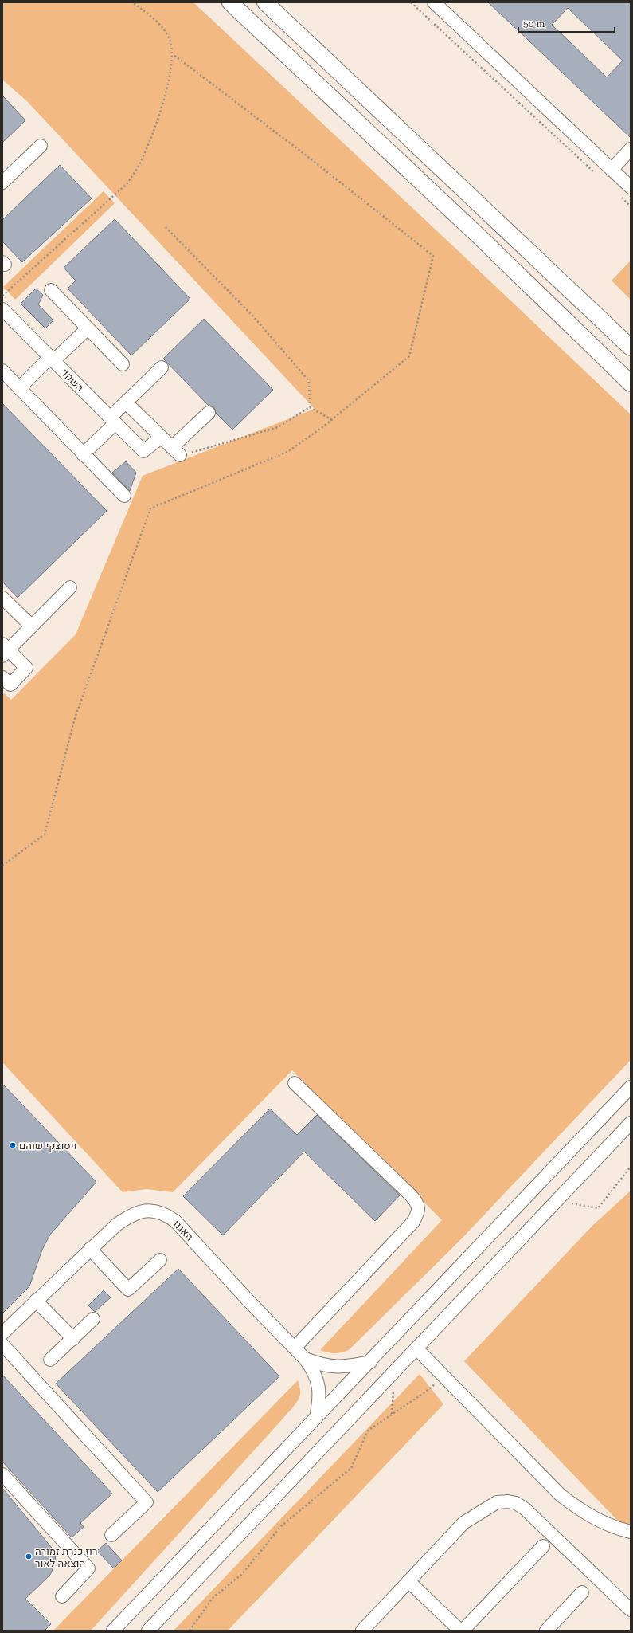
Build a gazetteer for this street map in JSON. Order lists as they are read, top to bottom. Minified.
{"streets":{"street":["השקד","האגוז"]},"places":["ויסוצקי שוהם","רוז כנרת זמורה הוצאה לאור"],"scale_bar":"50 m"}
